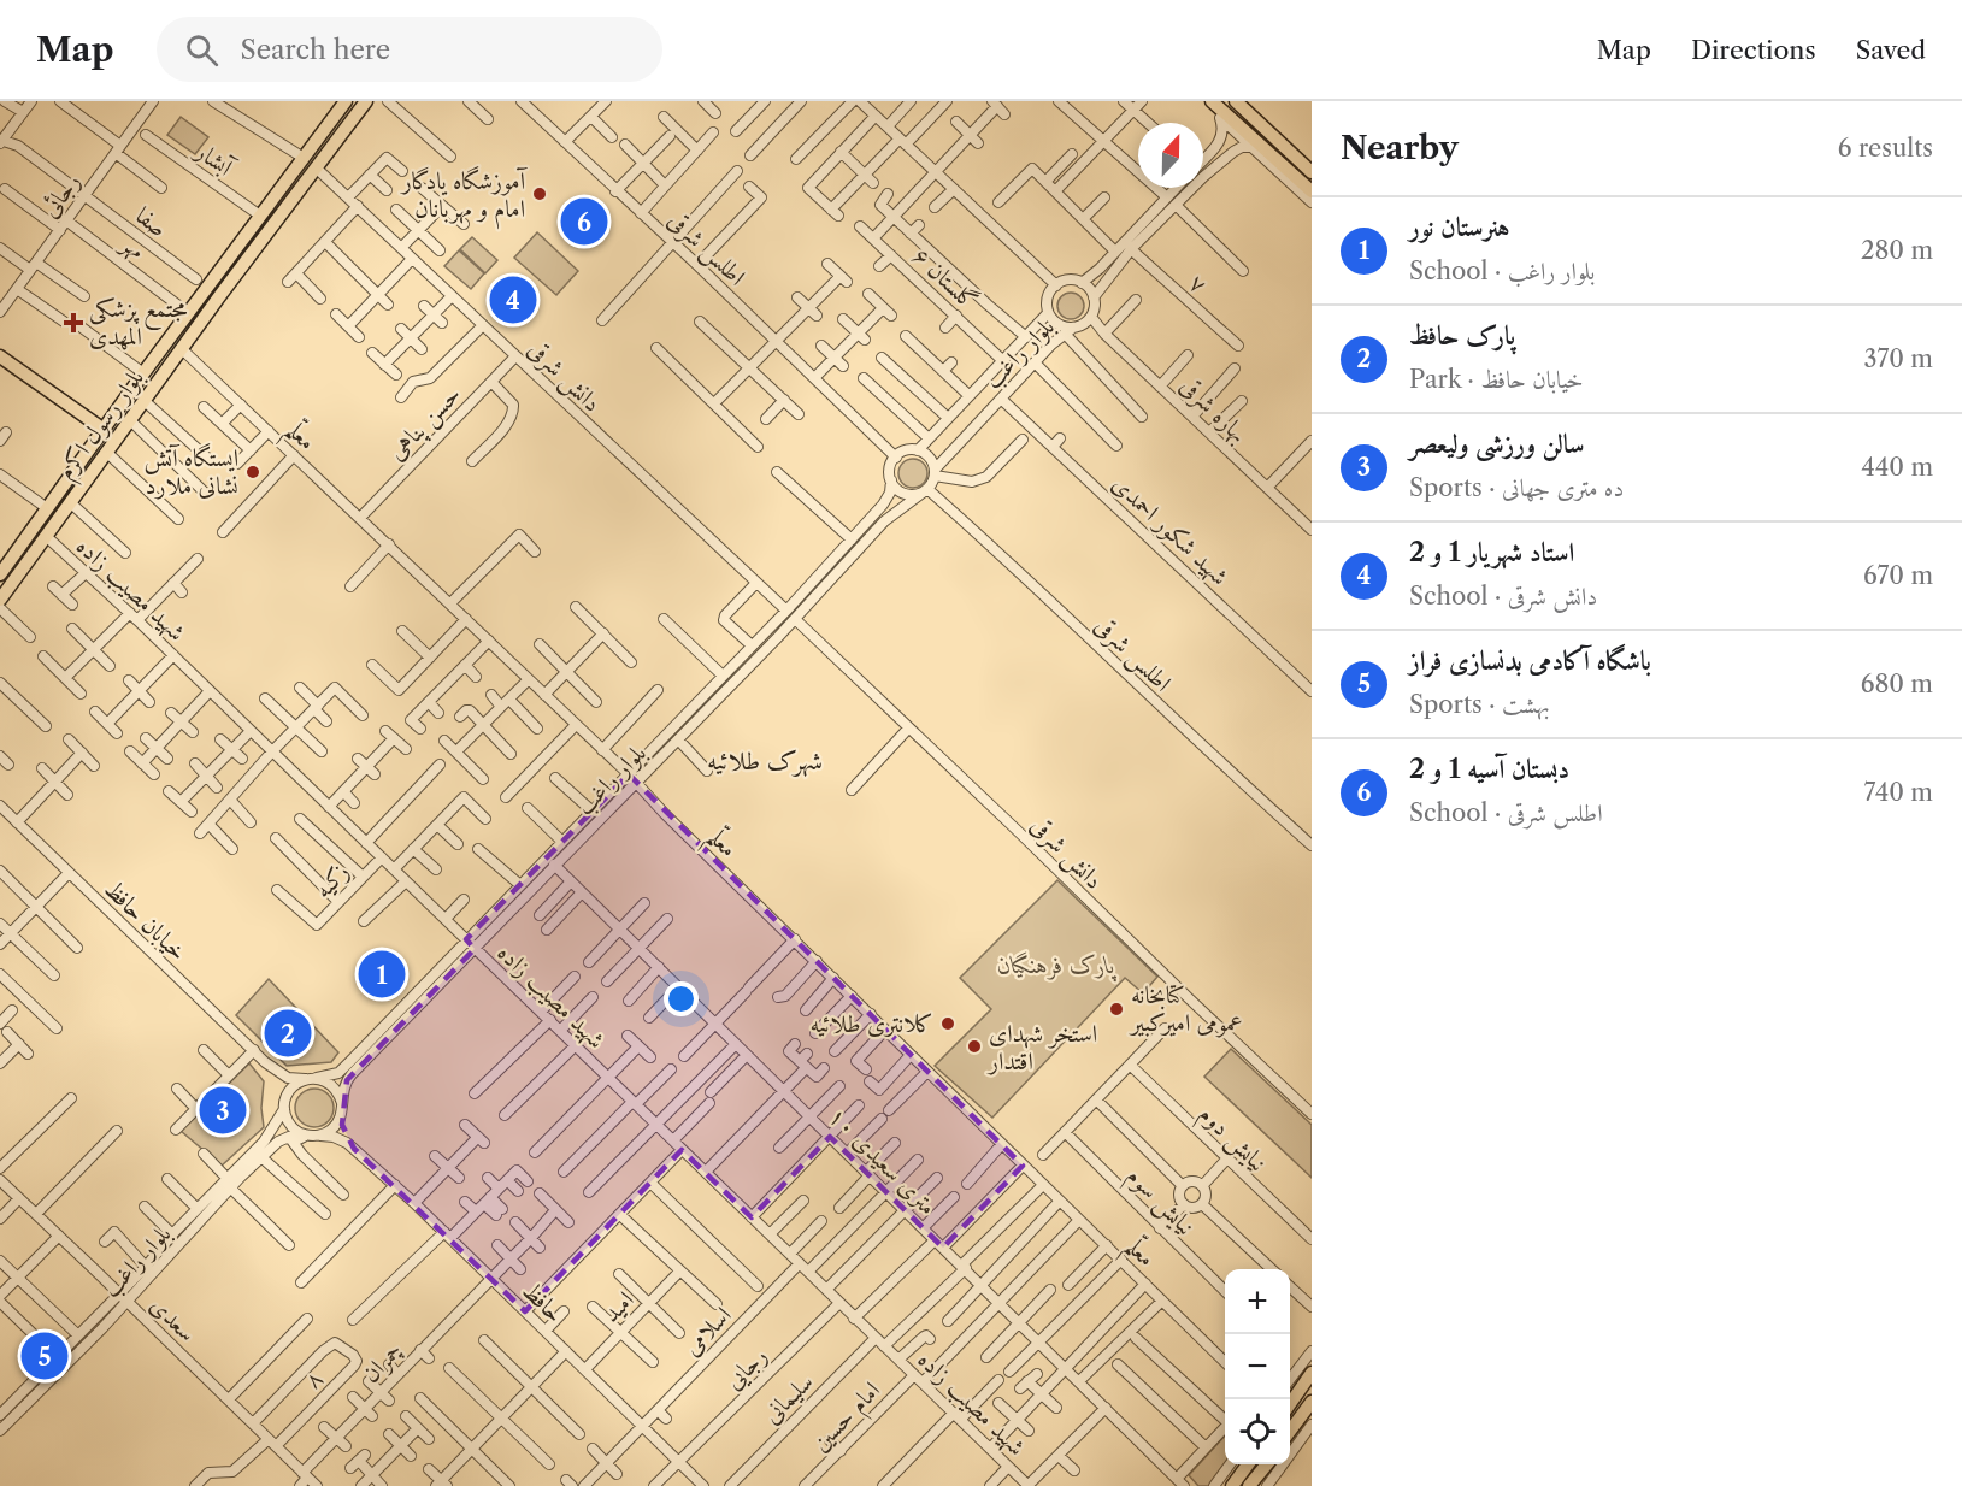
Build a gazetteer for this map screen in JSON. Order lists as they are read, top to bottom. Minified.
{"streets":{"main road":["بلوار رسول اکرم"],"street":["آبشار","رجائی","صفا","مهر","اطلس شرقی","گلستان ۶","۷","بلوار راغب","دانش شرقی","بهاره شرقی","حسن پناهی","معلّم","شهید شکور احمدی","شهید مصیب زاده","زکیه","خیابان حافظ","نیایش دوم","۱۰ متری سعیدی","نیایش سوم","حافظ","امید","سعدی","اسلامی","چمران","رجایی","۸","سلیمانی","امام حسین"]},"crossings":[["آبشار","بلوار رسول اکرم"],["رجائی","صفا"],["رجائی","مهر"],["صفا","بلوار رسول اکرم"],["اطلس شرقی","بلوار راغب"],["گلستان ۶","بلوار راغب"],["بلوار راغب","دانش شرقی"],["بلوار راغب","بهاره شرقی"],["بلوار راغب","معلّم"],["بلوار راغب","شهید شکور احمدی"],["بلوار راغب","شهید مصیب زاده"],["بلوار راغب","خیابان حافظ"],["بلوار راغب","۱۰ متری سعیدی"],["بلوار راغب","حافظ"],["بلوار راغب","سعدی"],["دانش شرقی","حسن پناهی"],["دانش شرقی","بلوار رسول اکرم"],["حسن پناهی","معلّم"],["بلوار رسول اکرم","معلّم"],["بلوار رسول اکرم","شهید مصیب زاده"],["شهید مصیب زاده","زکیه"],["شهید مصیب زاده","اسلامی"],["شهید مصیب زاده","رجایی"],["شهید مصیب زاده","سلیمانی"],["شهید مصیب زاده","امام حسین"],["خیابان حافظ","حافظ"],["حافظ","امید"],["حافظ","اسلامی"],["حافظ","چمران"],["حافظ","رجایی"],["سعدی","چمران"],["سعدی","۸"]],"districts":["شهرک طلائیه"],"parks":["پارک فرهنگیان"],"places":{"other":["آموزشگاه یادگار امام و مهربانان","ایستگاه آتش نشانی ملارد","کتابخانه عمومی امیرکبیر","کلانتری طلائیه","استخر شهدای اقتدار"],"health":["مجتمع پزشکی المهدی"]},"north":"top","page":{"header":"Map","search":"Search here","nav":["Map","Directions","Saved"],"heading":["Nearby","6 results"],"pins":["6","4","1","2","3","5"],"list":[{"mark":"1","name":"هنرستان نور","note":"School · بلوار راغب","value":"280 m"},{"mark":"2","name":"پارک حافظ","note":"Park · خیابان حافظ","value":"370 m"},{"mark":"3","name":"سالن ورزشی ولیعصر","note":"Sports · ده متری جهانی","value":"440 m"},{"mark":"4","name":"استاد شهریار 1 و 2","note":"School · دانش شرقی","value":"670 m"},{"mark":"5","name":"باشگاه آکادمی بدنسازی فراز","note":"Sports · بهشت","value":"680 m"},{"mark":"6","name":"دبستان آسیه 1 و 2","note":"School · اطلس شرقی","value":"740 m"}],"map_buttons":["+","−"]}}
